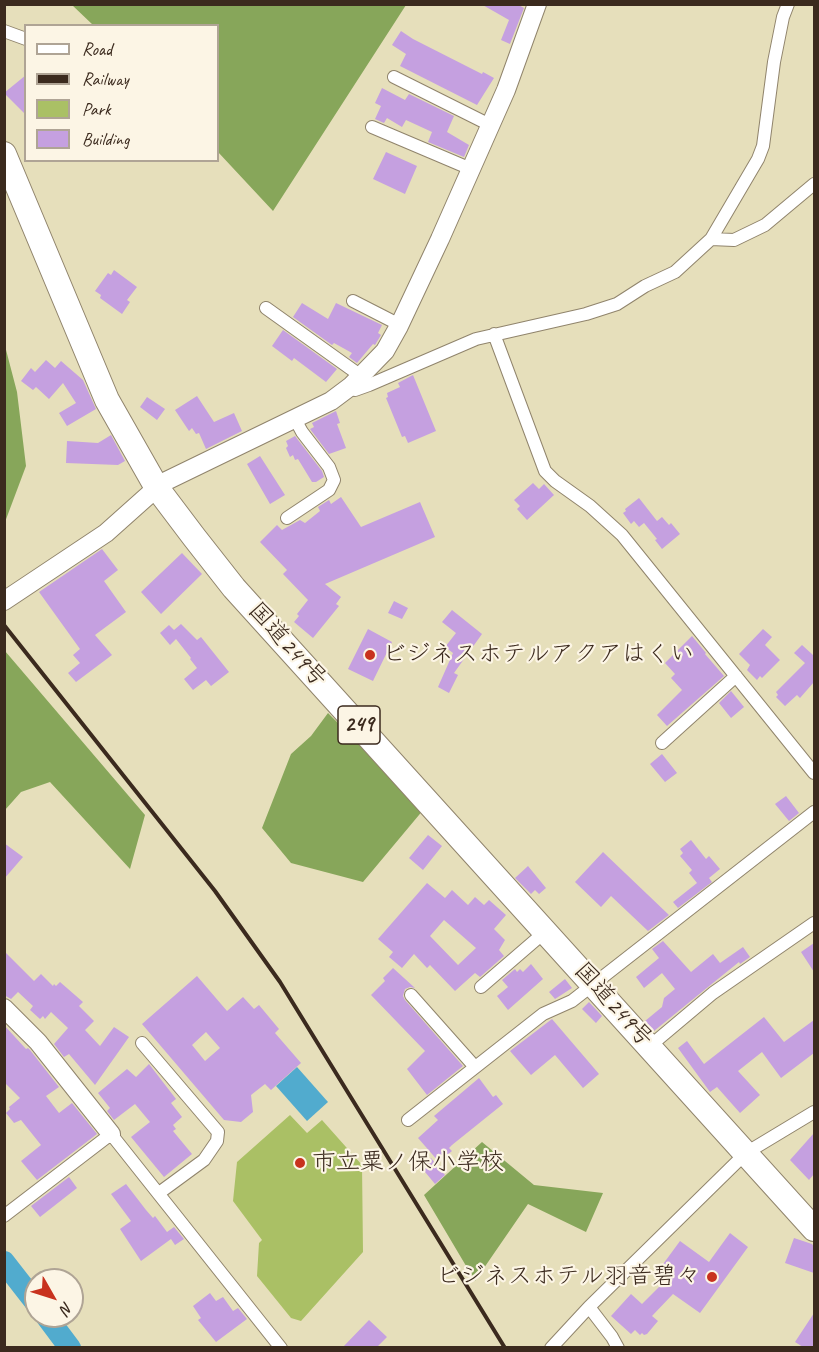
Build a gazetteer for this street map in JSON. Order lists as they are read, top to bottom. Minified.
{"streets":{"highway":["国道249号","249"]},"places":["ビジネスホテルアクアはくい","市立粟ノ保小学校","ビジネスホテル羽音碧々"],"legend":["Road","Railway","Park","Building"],"north":"bottom right"}
